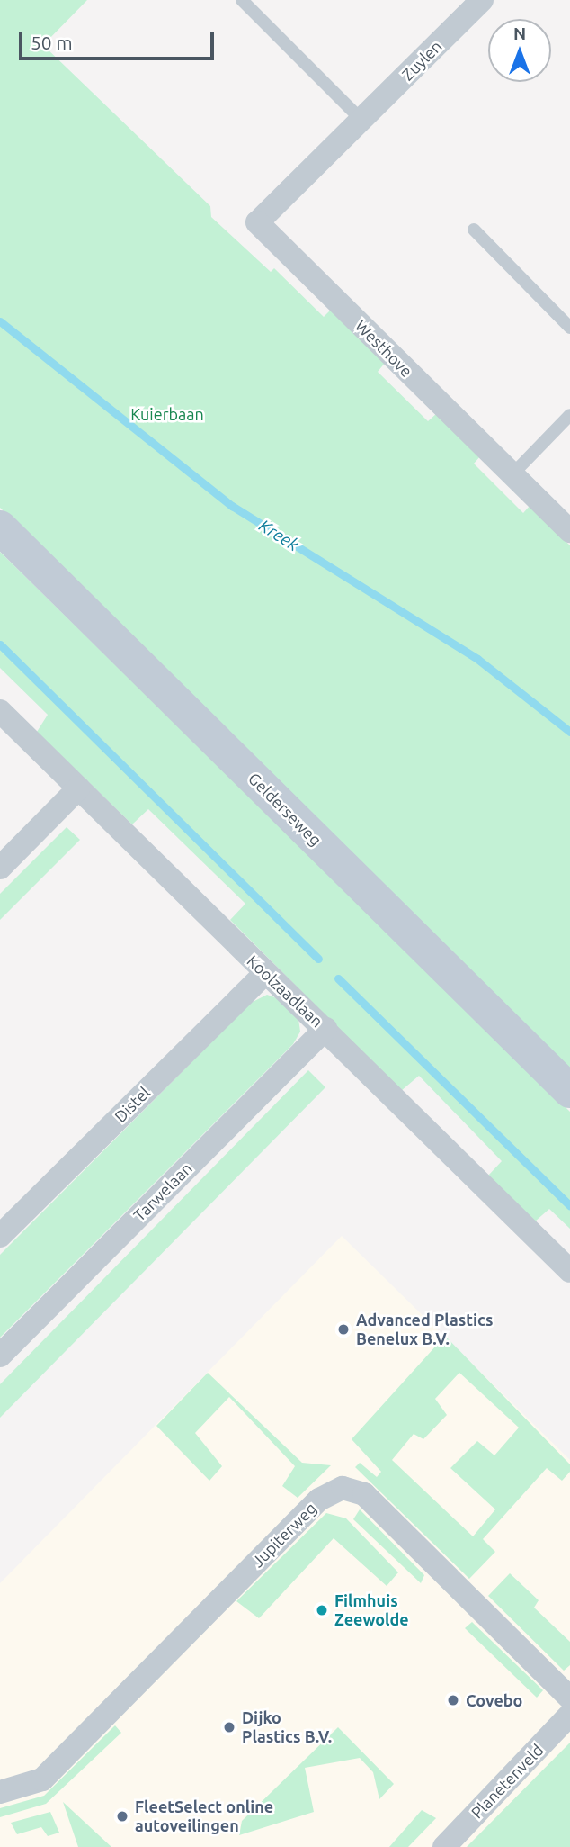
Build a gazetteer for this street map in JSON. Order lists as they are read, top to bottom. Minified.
{"streets":{"street":["Zuylen","Westhove","Gelderseweg","Koolzaadlaan","Distel","Tarwelaan","Jupiterweg","Planetenveld"]},"crossings":[["Zuylen","Westhove"],["Koolzaadlaan","Distel"],["Koolzaadlaan","Tarwelaan"]],"water":["Kreek"],"parks":["Kuierbaan"],"places":["Advanced Plastics Benelux B.V.","Filmhuis Zeewolde","Covebo","Dijko Plastics B.V.","FleetSelect online autoveilingen"],"scale_bar":"50 m","north":"top"}
